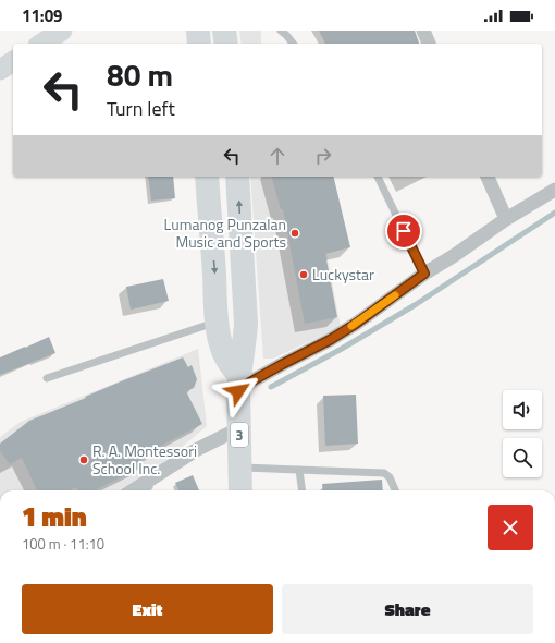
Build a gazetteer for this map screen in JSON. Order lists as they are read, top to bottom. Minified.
{"streets":{"highway":["3"]},"places":["Lumanog Punzalan Music and Sports","Luckystar","R. A. Montessori School Inc."],"page":{"status":"11:09","turn":["80 m","Turn left"],"heading":["1 min","100 m · 11:10"],"buttons":["Exit","Share"]}}
